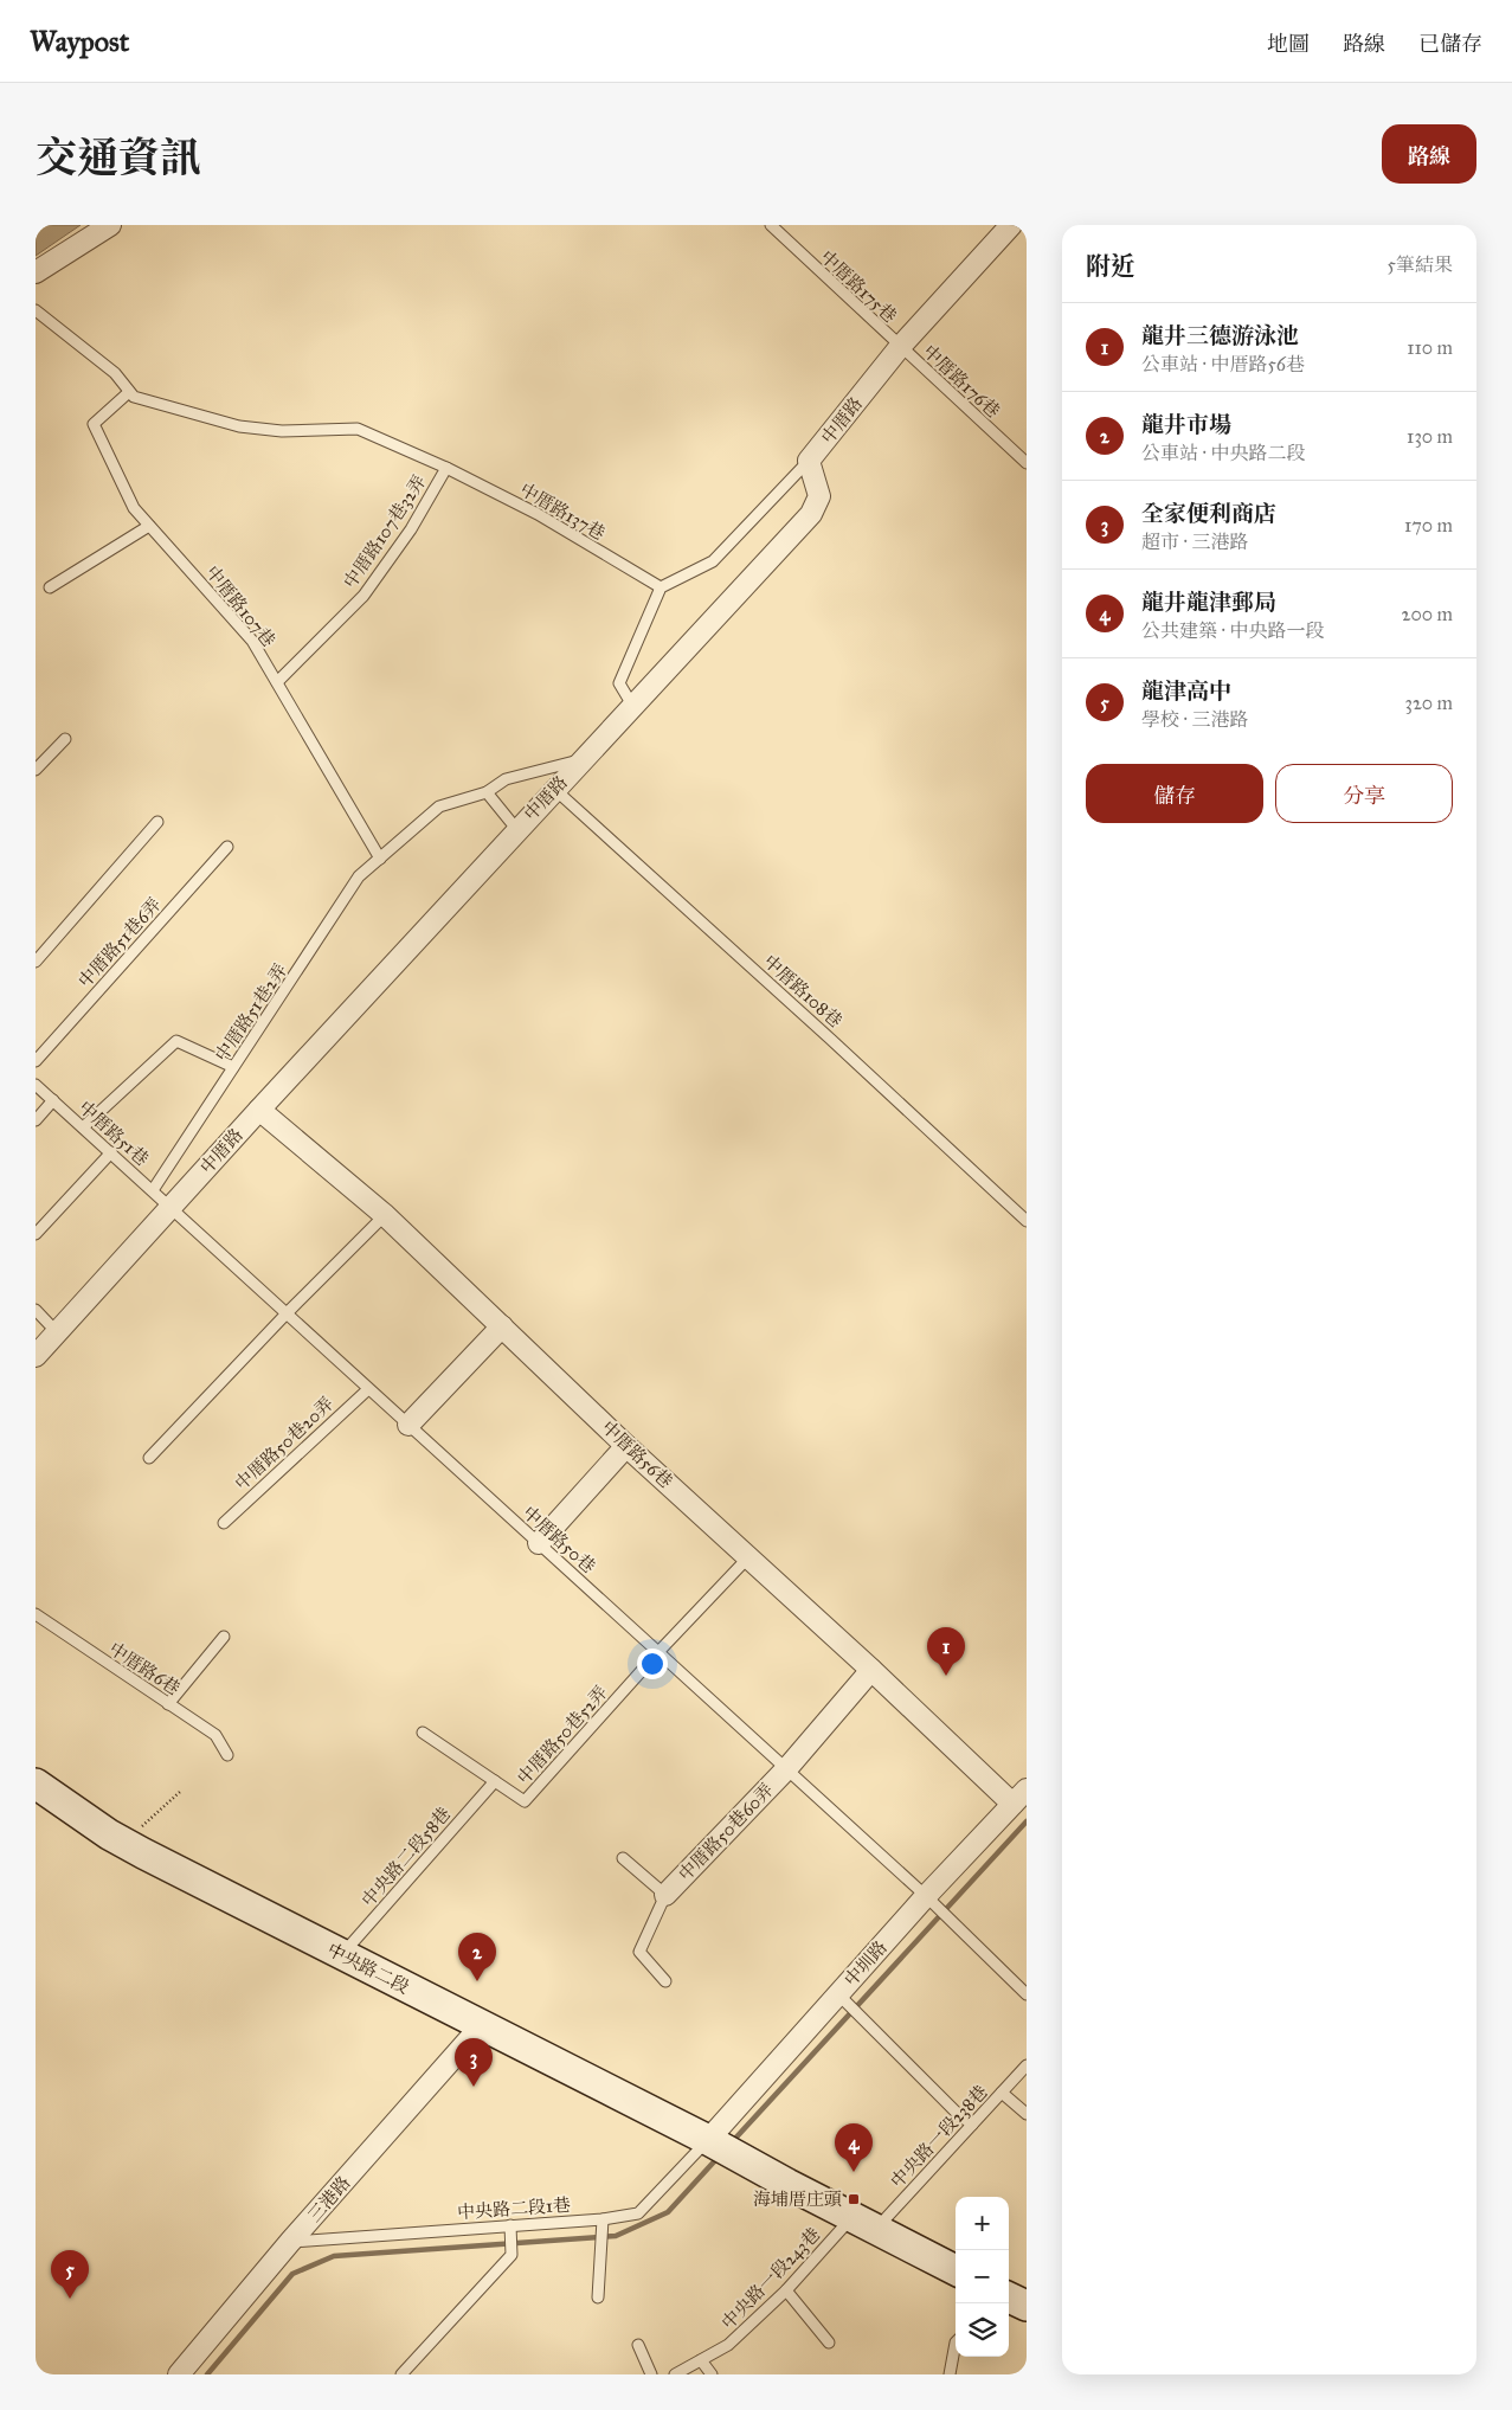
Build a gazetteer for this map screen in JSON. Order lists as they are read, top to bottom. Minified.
{"streets":{"street":["中厝路","中厝路56巷","中厝路50巷60弄","中圳路","中央路二段","三港路"],"lane":["中厝路175巷","中厝路176巷","中厝路137巷","中厝路107巷32弄","中厝路107巷","中厝路51巷6弄","中厝路108巷","中厝路51巷2弄","中厝路51巷","中厝路50巷20弄","中厝路50巷","中厝路6巷","中厝路50巷52弄","中央路二段58巷","中央路一段238巷","中央路二段1巷","中央路一段243巷"]},"crossings":[["中厝路175巷","中厝路176巷"],["中厝路175巷","中厝路"],["中厝路176巷","中厝路"],["中厝路","中厝路108巷"],["中厝路","中厝路51巷2弄"],["中厝路","中厝路51巷"],["中厝路","中厝路56巷"],["中厝路","中厝路50巷"],["中厝路137巷","中厝路107巷32弄"],["中厝路107巷32弄","中厝路107巷"],["中厝路107巷","中厝路51巷2弄"],["中厝路51巷2弄","中厝路51巷"],["中厝路51巷","中厝路50巷"],["中厝路50巷20弄","中厝路50巷"],["中厝路56巷","中厝路50巷60弄"],["中厝路56巷","中圳路"],["中厝路50巷","中厝路50巷52弄"],["中厝路50巷","中厝路50巷60弄"],["中厝路50巷","中圳路"],["中厝路50巷52弄","中央路二段58巷"],["中央路二段58巷","中央路二段"],["中圳路","中央路二段"],["中圳路","中央路二段1巷"],["中央路二段","中央路一段238巷"],["中央路二段","三港路"],["中央路二段","中央路二段1巷"],["中央路二段","中央路一段243巷"],["中央路一段238巷","中央路一段243巷"],["三港路","中央路二段1巷"]],"places":{"transit":["海埔厝庄頭"]},"page":{"header":"Waypost","nav":["地圖","路線","已儲存"],"title":"交通資訊","buttons":["路線",["儲存","分享"]],"heading":["附近","5筆結果"],"list":[{"mark":"1","name":"龍井三德游泳池","note":"公車站 · 中厝路56巷","value":"110 m"},{"mark":"2","name":"龍井市場","note":"公車站 · 中央路二段","value":"130 m"},{"mark":"3","name":"全家便利商店","note":"超市 · 三港路","value":"170 m"},{"mark":"4","name":"龍井龍津郵局","note":"公共建築 · 中央路一段","value":"200 m"},{"mark":"5","name":"龍津高中","note":"學校 · 三港路","value":"320 m"}],"pins":["1","2","3","4","5"],"map_buttons":["+","−"]}}
